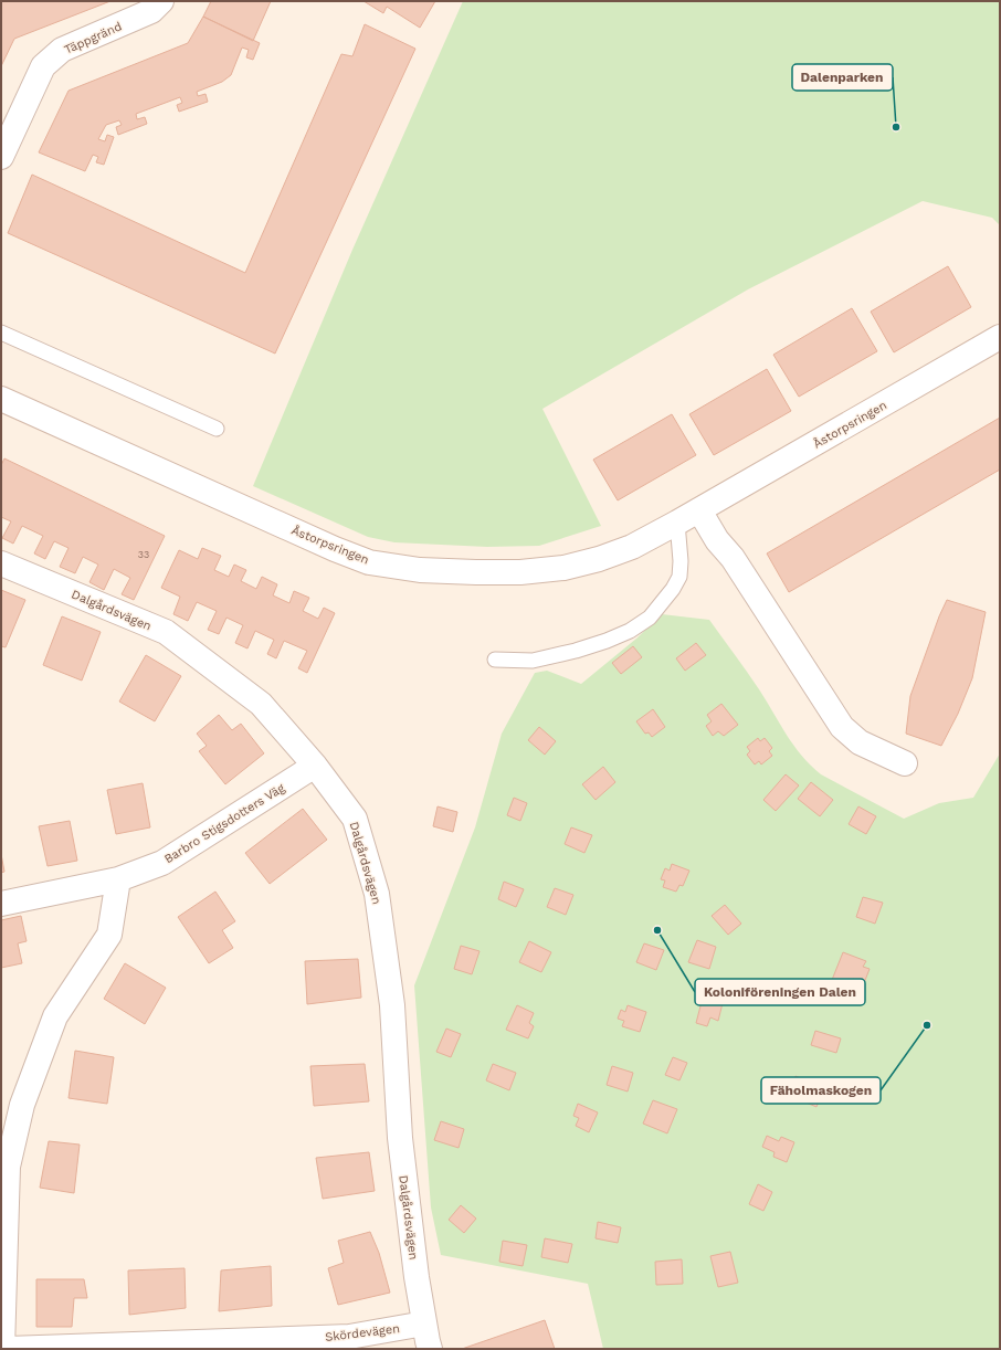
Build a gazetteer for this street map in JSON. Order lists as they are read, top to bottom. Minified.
{"streets":{"street":["Täppgränd","Åstorpsringen","Dalgårdsvägen","Barbro Stigsdotters Väg","Skördevägen"]},"crossings":[["Dalgårdsvägen","Barbro Stigsdotters Väg"],["Dalgårdsvägen","Skördevägen"]],"places":["Dalenparken","Koloniföreningen Dalen","Fäholmaskogen"],"house_numbers":["33"]}
